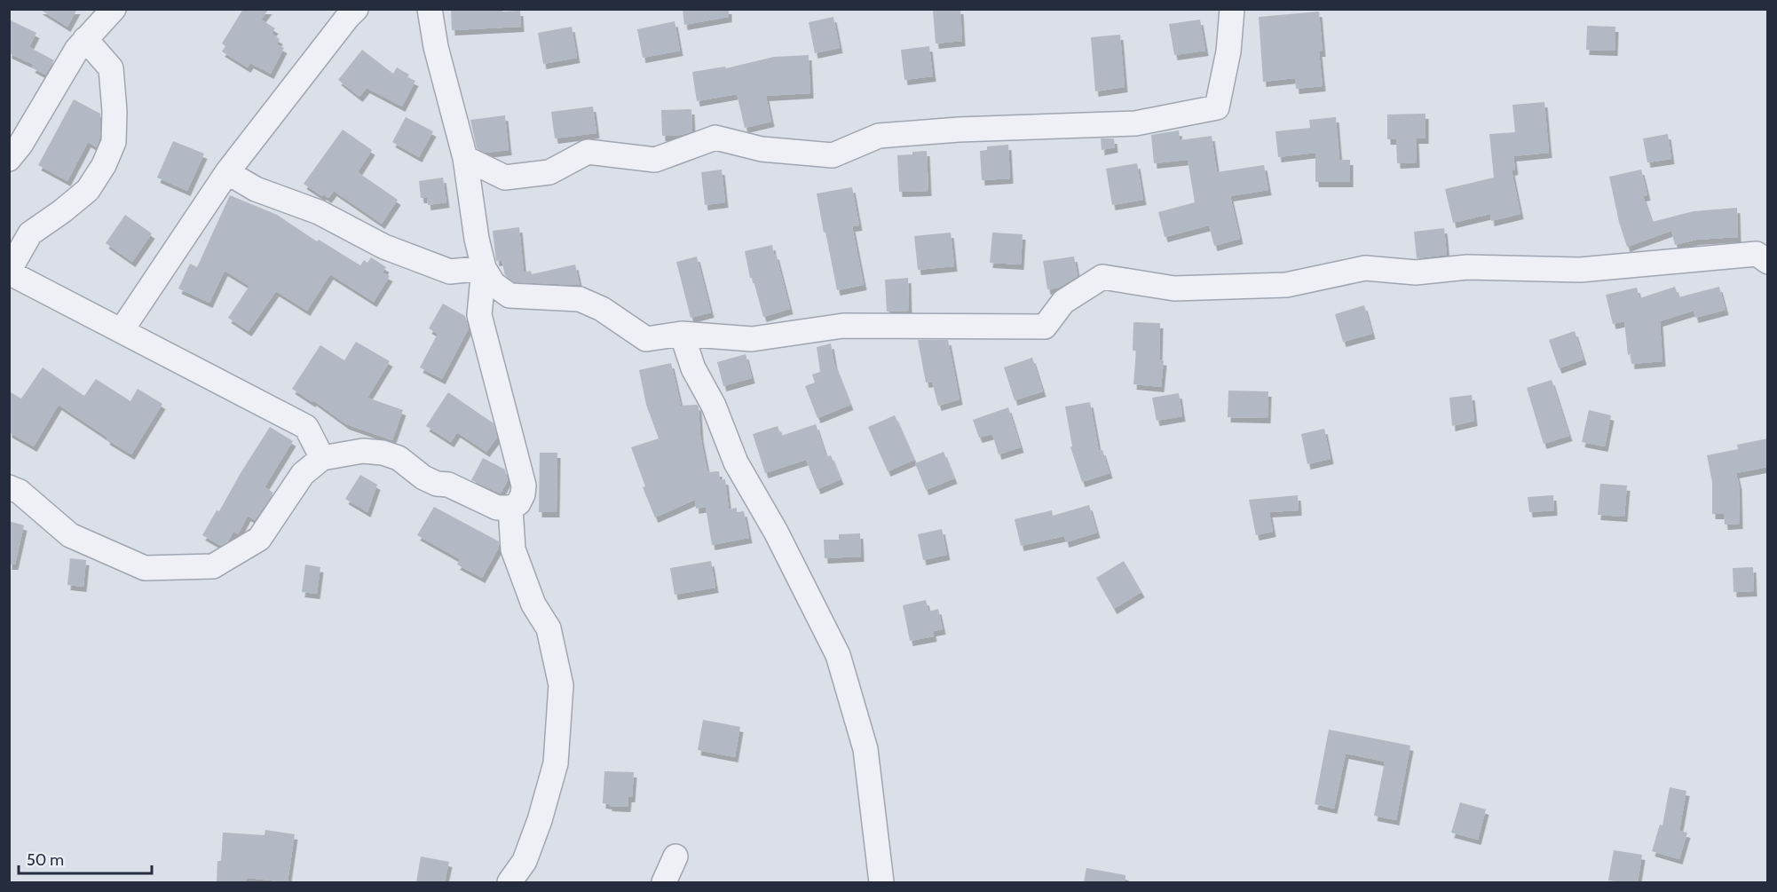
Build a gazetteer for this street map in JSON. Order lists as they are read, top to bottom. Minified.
{"scale_bar":"50 m"}
